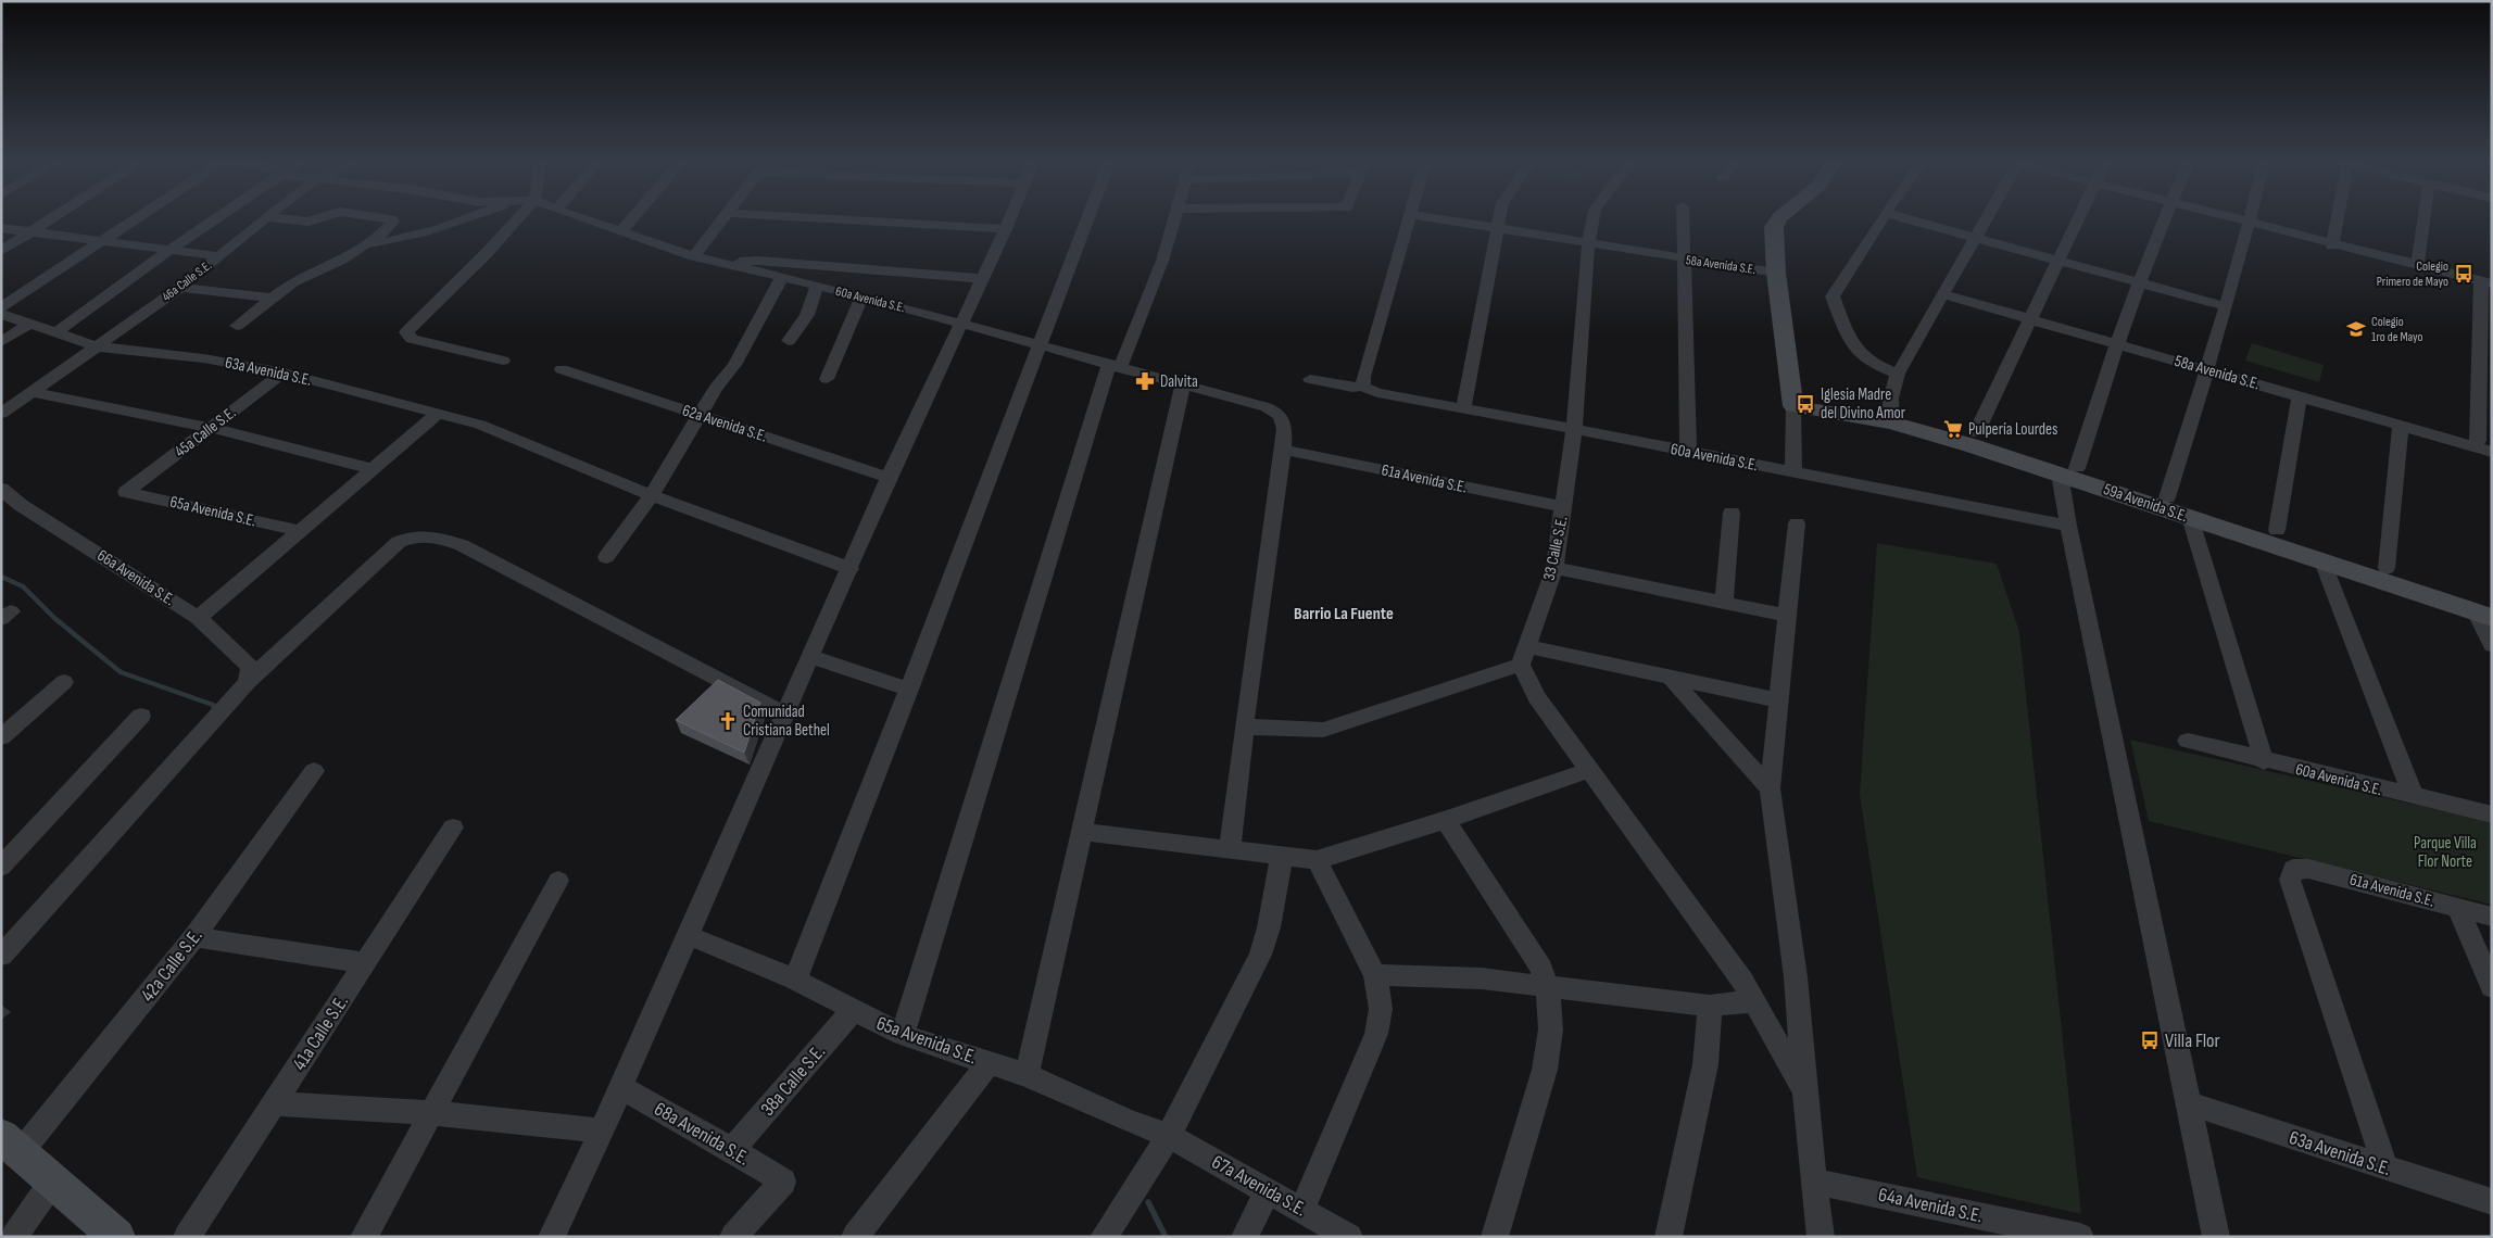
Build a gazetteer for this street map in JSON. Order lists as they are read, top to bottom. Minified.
{"streets":{"street":["58a Avenida S.E.","46a Calle S.E.","60a Avenida S.E.","63a Avenida S.E.","62a Avenida S.E.","45a Calle S.E.","61a Avenida S.E.","59a Avenida S.E.","65a Avenida S.E.","33 Calle S.E.","66a Avenida S.E.","42a Calle S.E.","41a Calle S.E.","38a Calle S.E.","68a Avenida S.E.","67a Avenida S.E.","64a Avenida S.E."]},"crossings":[["58a Avenida S.E.","33 Calle S.E."],["46a Calle S.E.","63a Avenida S.E."],["60a Avenida S.E.","61a Avenida S.E."],["60a Avenida S.E.","33 Calle S.E."],["63a Avenida S.E.","45a Calle S.E."],["63a Avenida S.E.","61a Avenida S.E."],["45a Calle S.E.","65a Avenida S.E."],["61a Avenida S.E.","33 Calle S.E."],["65a Avenida S.E.","38a Calle S.E."],["65a Avenida S.E.","67a Avenida S.E."],["38a Calle S.E.","68a Avenida S.E."]],"districts":["Barrio La Fuente"],"parks":["Parque Villa Flor Norte"],"places":{"bus stop":["Colegio Primero de Mayo","Iglesia Madre del Divino Amor","Villa Flor"],"school or university":["Colegio 1ro de Mayo"],"pharmacy":["Dalvita"],"supermarket":["Pulpería Lourdes"],"church":["Comunidad Cristiana Bethel"]}}
